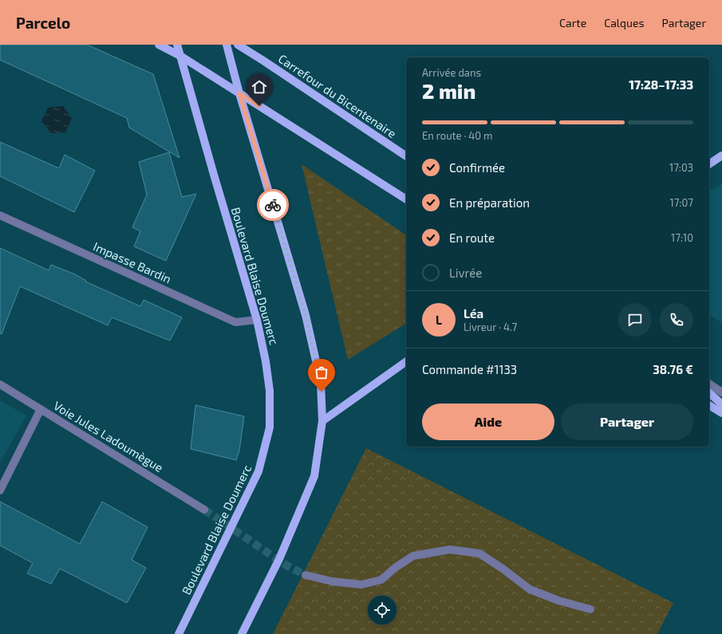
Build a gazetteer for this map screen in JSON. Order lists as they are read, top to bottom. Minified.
{"streets":{"main road":["Carrefour du Bicentenaire","Boulevard Blaise Doumerc"],"street":["Impasse Bardin","Voie Jules Ladoumègue"]},"crossings":[["Impasse Bardin","Boulevard Blaise Doumerc"]],"page":{"header":"Parcelo","nav":["Carte","Calques","Partager"],"heading":["2 min","Arrivée dans","17:28–17:33"],"panel":["Léa","Livreur · 4.7","Commande #1133","38.76 €"],"bar":"En route · 40 m","list":[["Confirmée","17:03"],["En préparation","17:07"],["En route","17:10"],"Livrée"],"round":"L","buttons":["Aide","Partager"]}}
